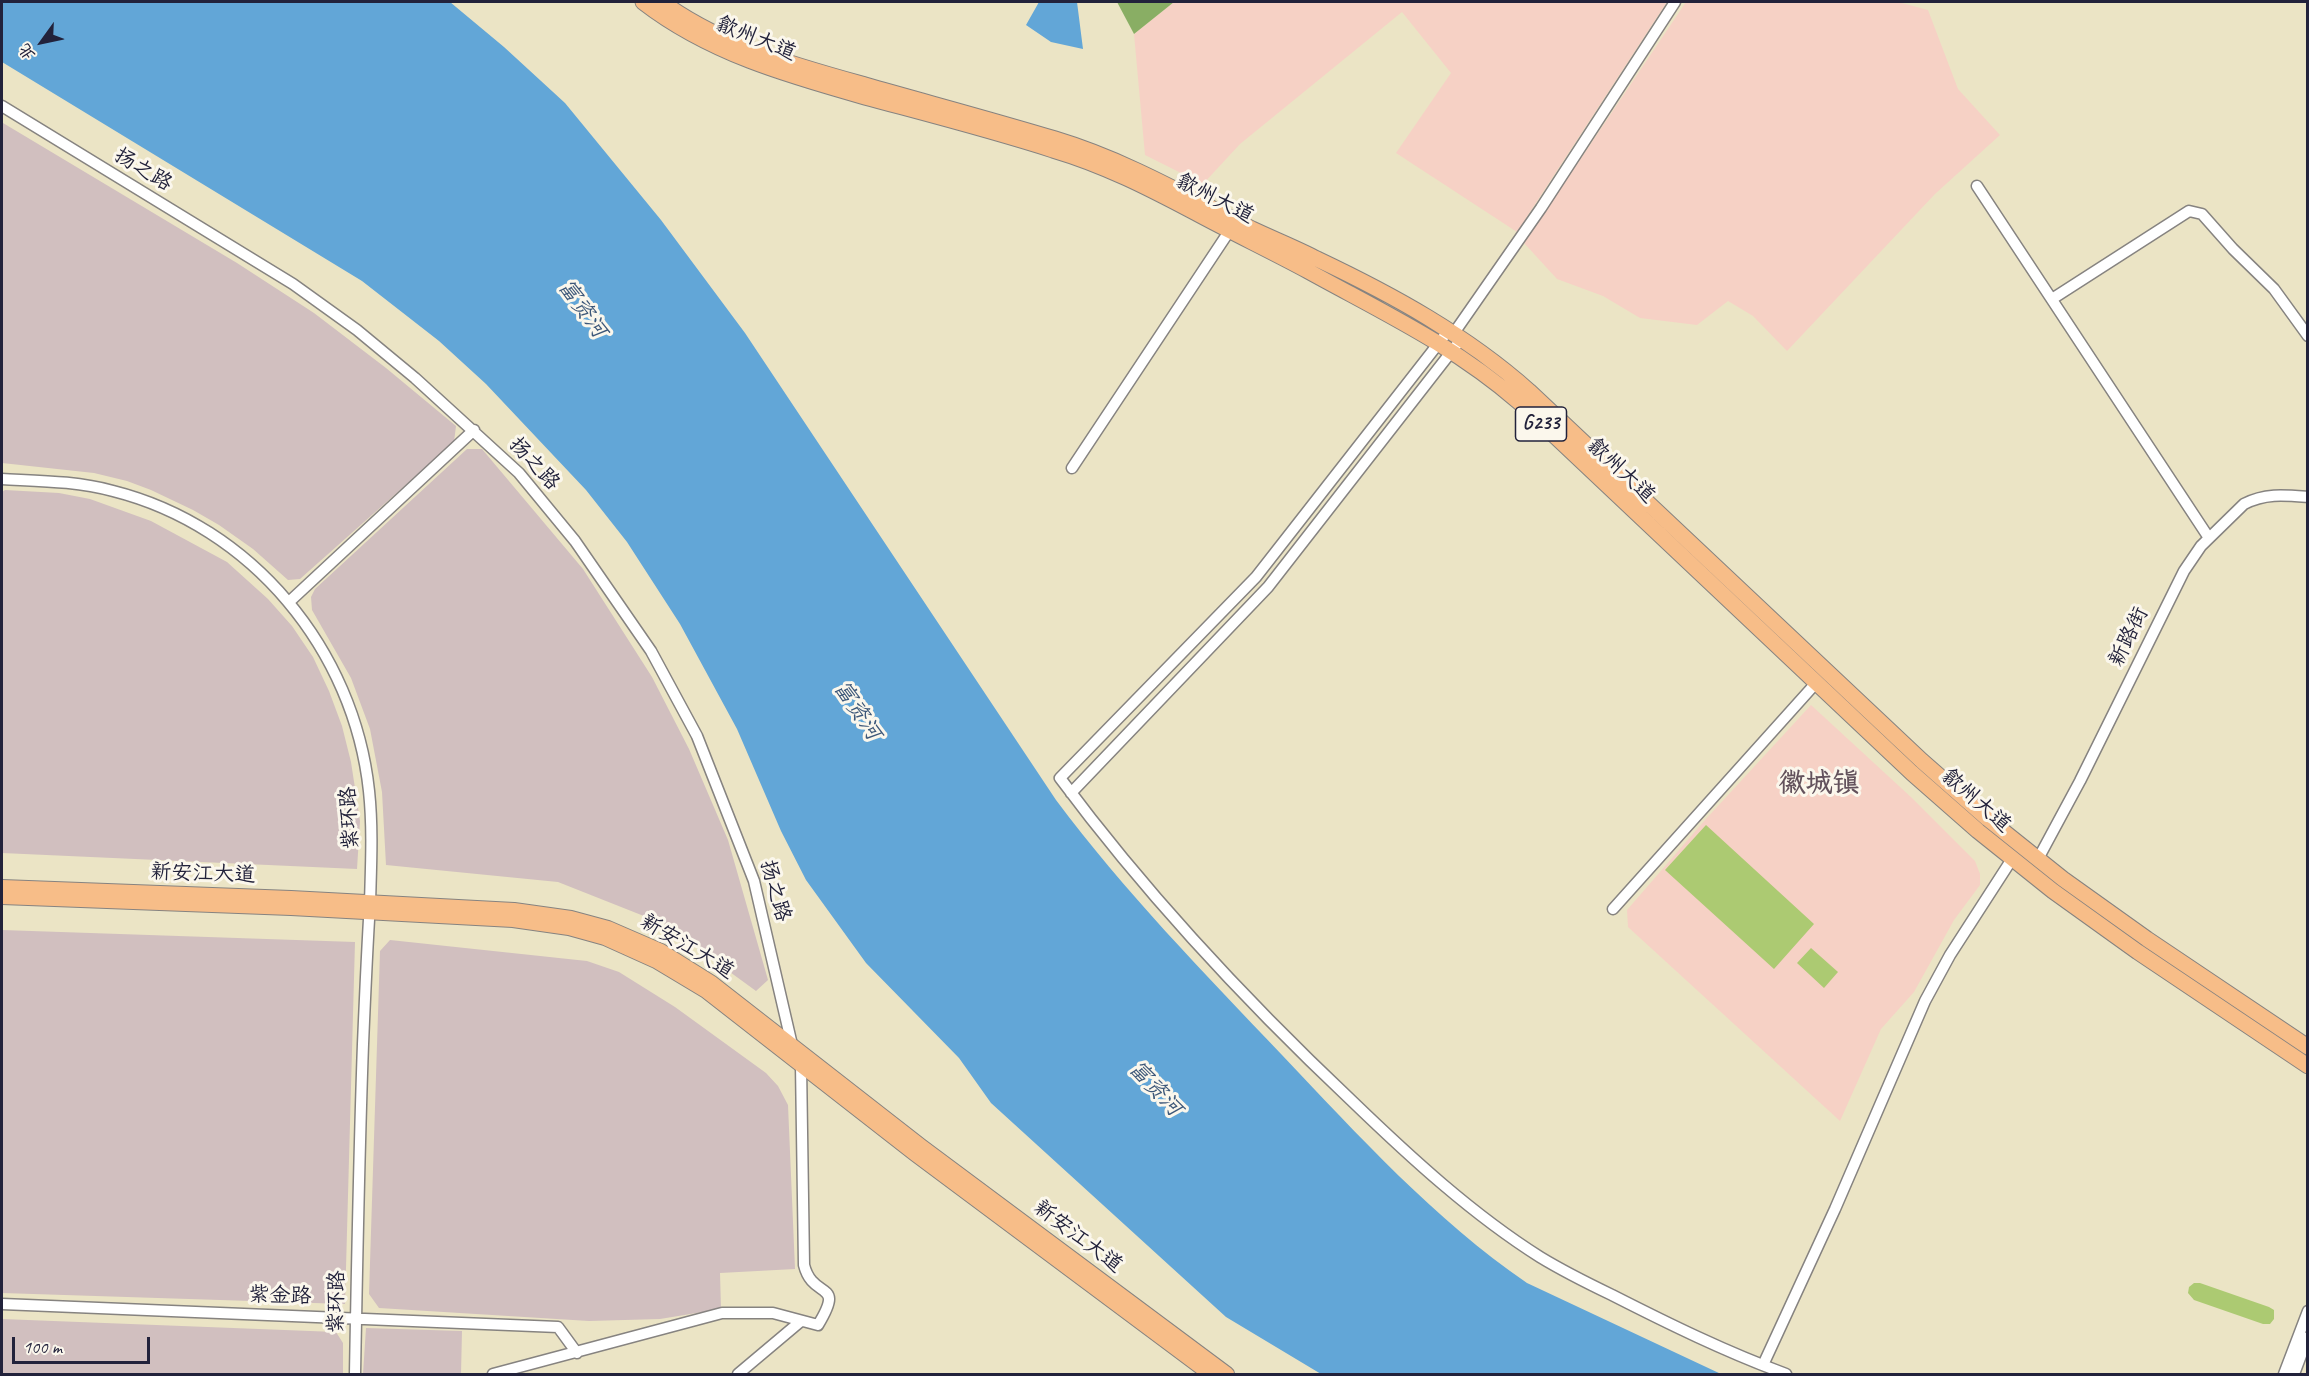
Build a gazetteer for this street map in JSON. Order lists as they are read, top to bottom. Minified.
{"streets":{"highway":["歙州大道","G233"],"main road":["新安江大道"],"street":["扬之路","新路街","紫环路","紫金路"]},"crossings":[["歙州大道","新路街"],["扬之路","新安江大道"],["紫环路","新安江大道"],["紫环路","紫金路"]],"districts":["徽城镇"],"water":["富资河"],"scale_bar":"100 m","north":"bottom left"}
